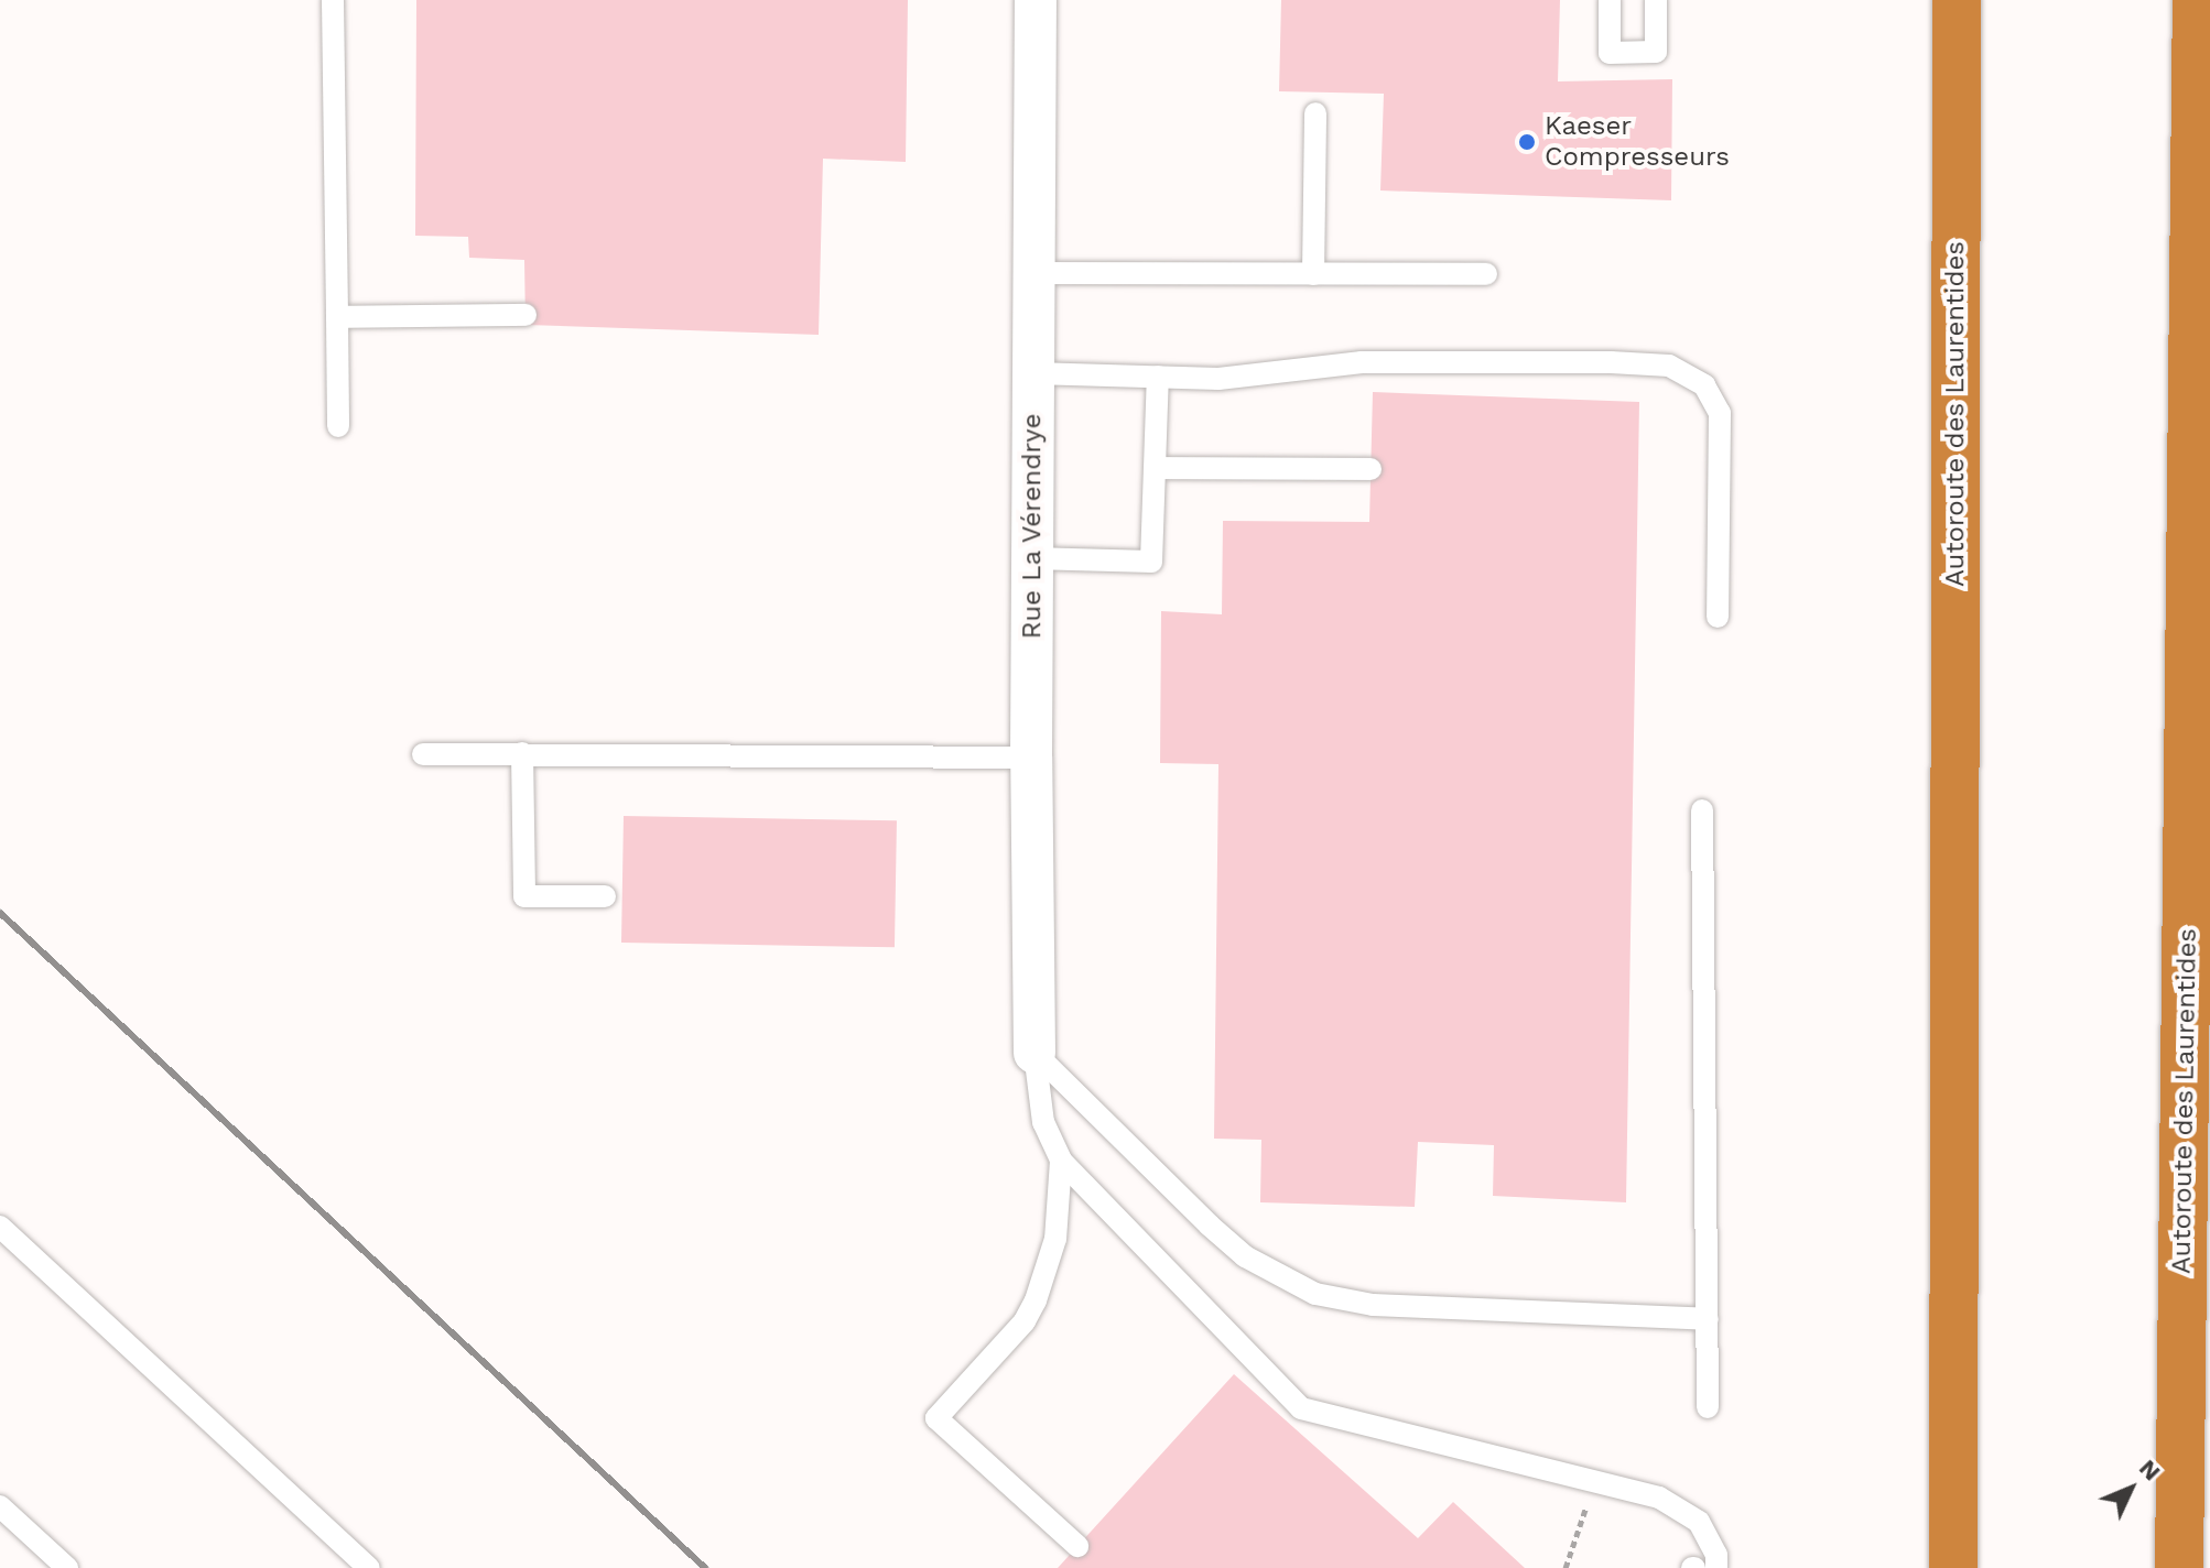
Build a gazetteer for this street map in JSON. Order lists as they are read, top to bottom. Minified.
{"streets":{"highway":["Autoroute des Laurentides"],"street":["Rue La Vérendrye"]},"places":["Kaeser Compresseurs"],"north":"top right"}
